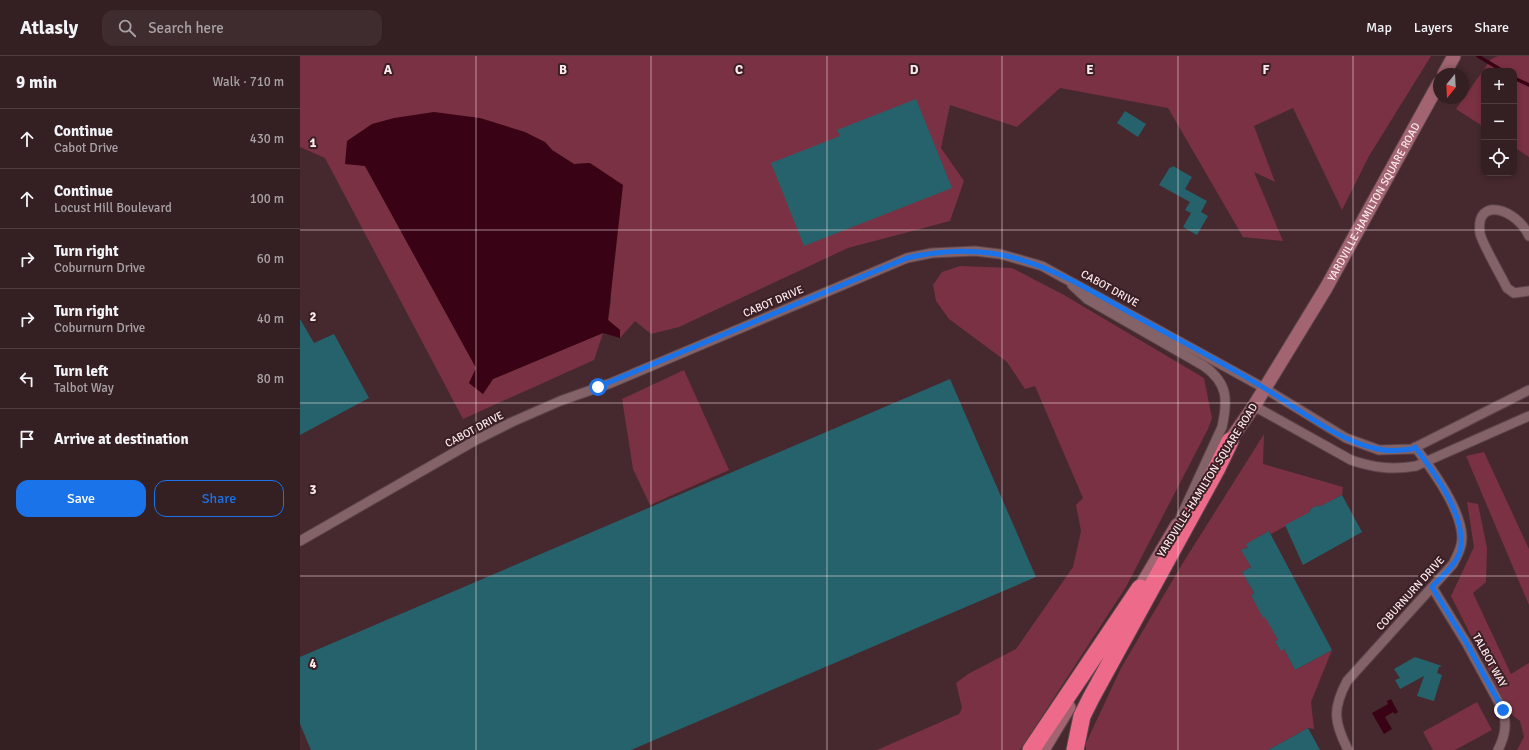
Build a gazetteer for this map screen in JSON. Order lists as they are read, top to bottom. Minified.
{"streets":{"street":["YARDVILLE-HAMILTON SQUARE ROAD","CABOT DRIVE","COBURNURN DRIVE","TALBOT WAY"]},"crossings":[["YARDVILLE-HAMILTON SQUARE ROAD","CABOT DRIVE"],["CABOT DRIVE","COBURNURN DRIVE"],["COBURNURN DRIVE","TALBOT WAY"]],"north":"bottom","page":{"header":"Atlasly","search":"Search here","nav":["Map","Layers","Share"],"heading":["9 min","Walk · 710 m"],"map_buttons":["+","−"],"list":[["Continue","Cabot Drive","430 m"],["Continue","Locust Hill Boulevard","100 m"],["Turn right","Coburnurn Drive","60 m"],["Turn right","Coburnurn Drive","40 m"],["Turn left","Talbot Way","80 m"],"Arrive at destination"],"buttons":["Save","Share"]},"grid":{"columns":["A","B","C","D","E","F"],"rows":["1","2","3","4"]}}
